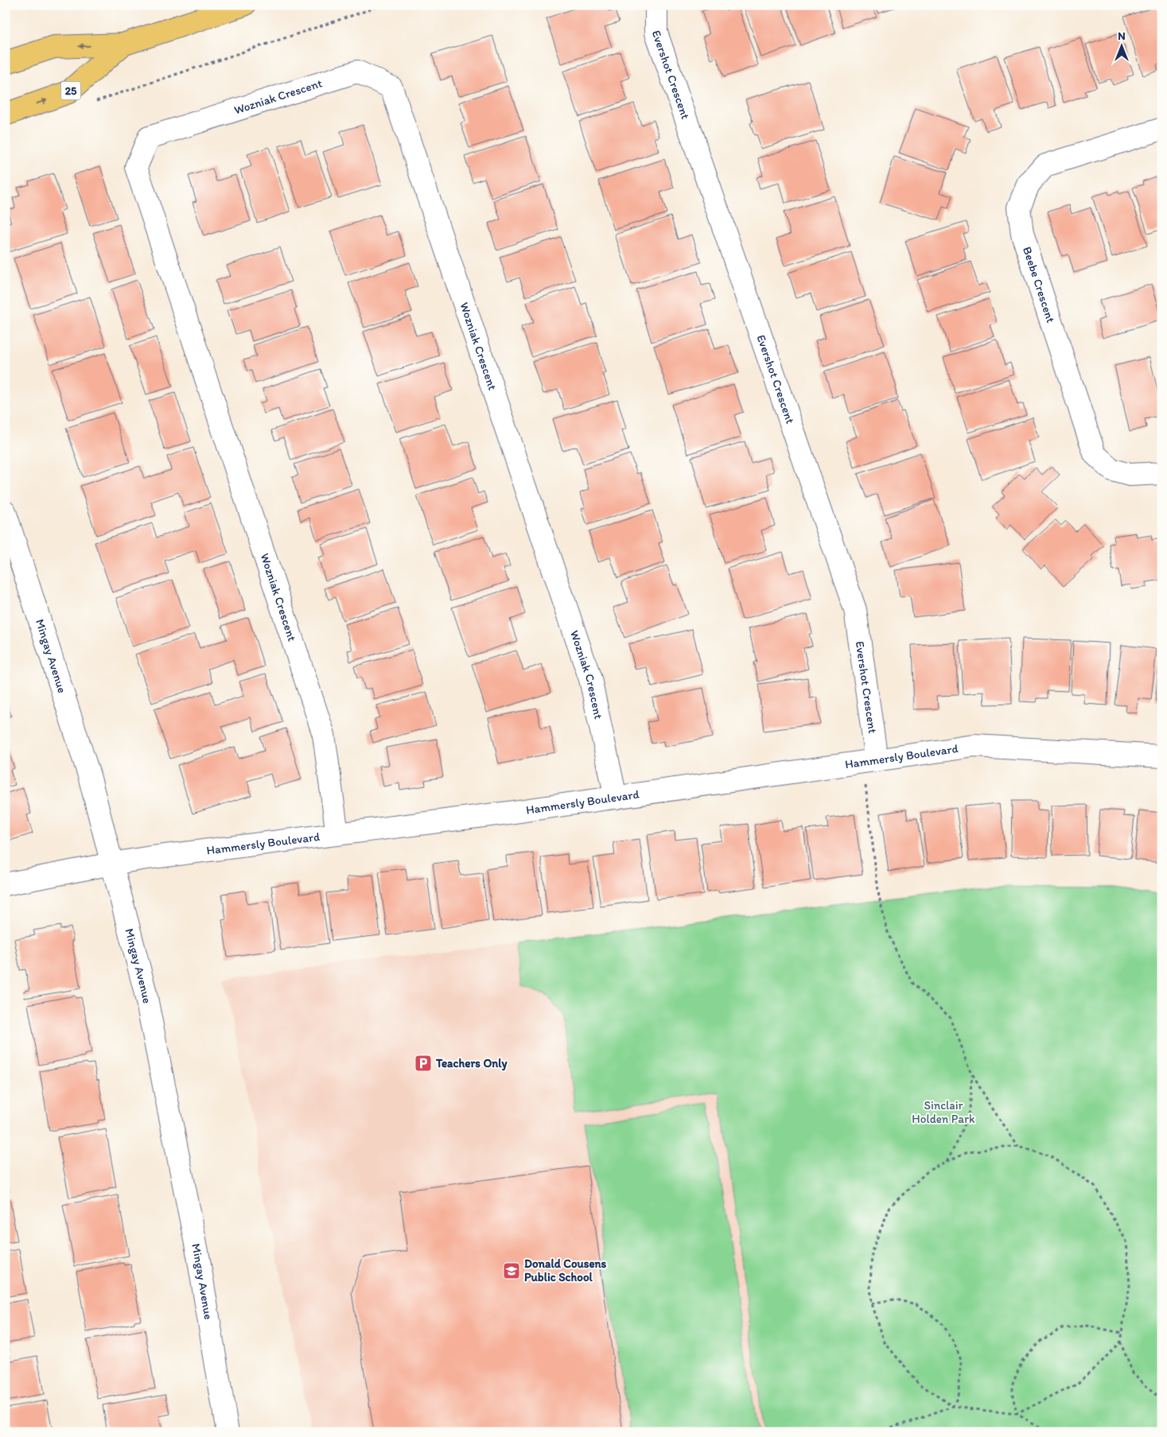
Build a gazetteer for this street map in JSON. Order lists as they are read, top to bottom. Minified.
{"streets":{"main road":["25"],"street":["Evershot Crescent","Wozniak Crescent","Beebe Crescent","Mingay Avenue","Hammersly Boulevard"]},"crossings":[["Evershot Crescent","Hammersly Boulevard"],["Wozniak Crescent","Hammersly Boulevard"],["Mingay Avenue","Hammersly Boulevard"]],"parks":["Sinclair Holden Park"],"places":{"parking":["Teachers Only"],"school or university":["Donald Cousens Public School"]},"north":"top"}
